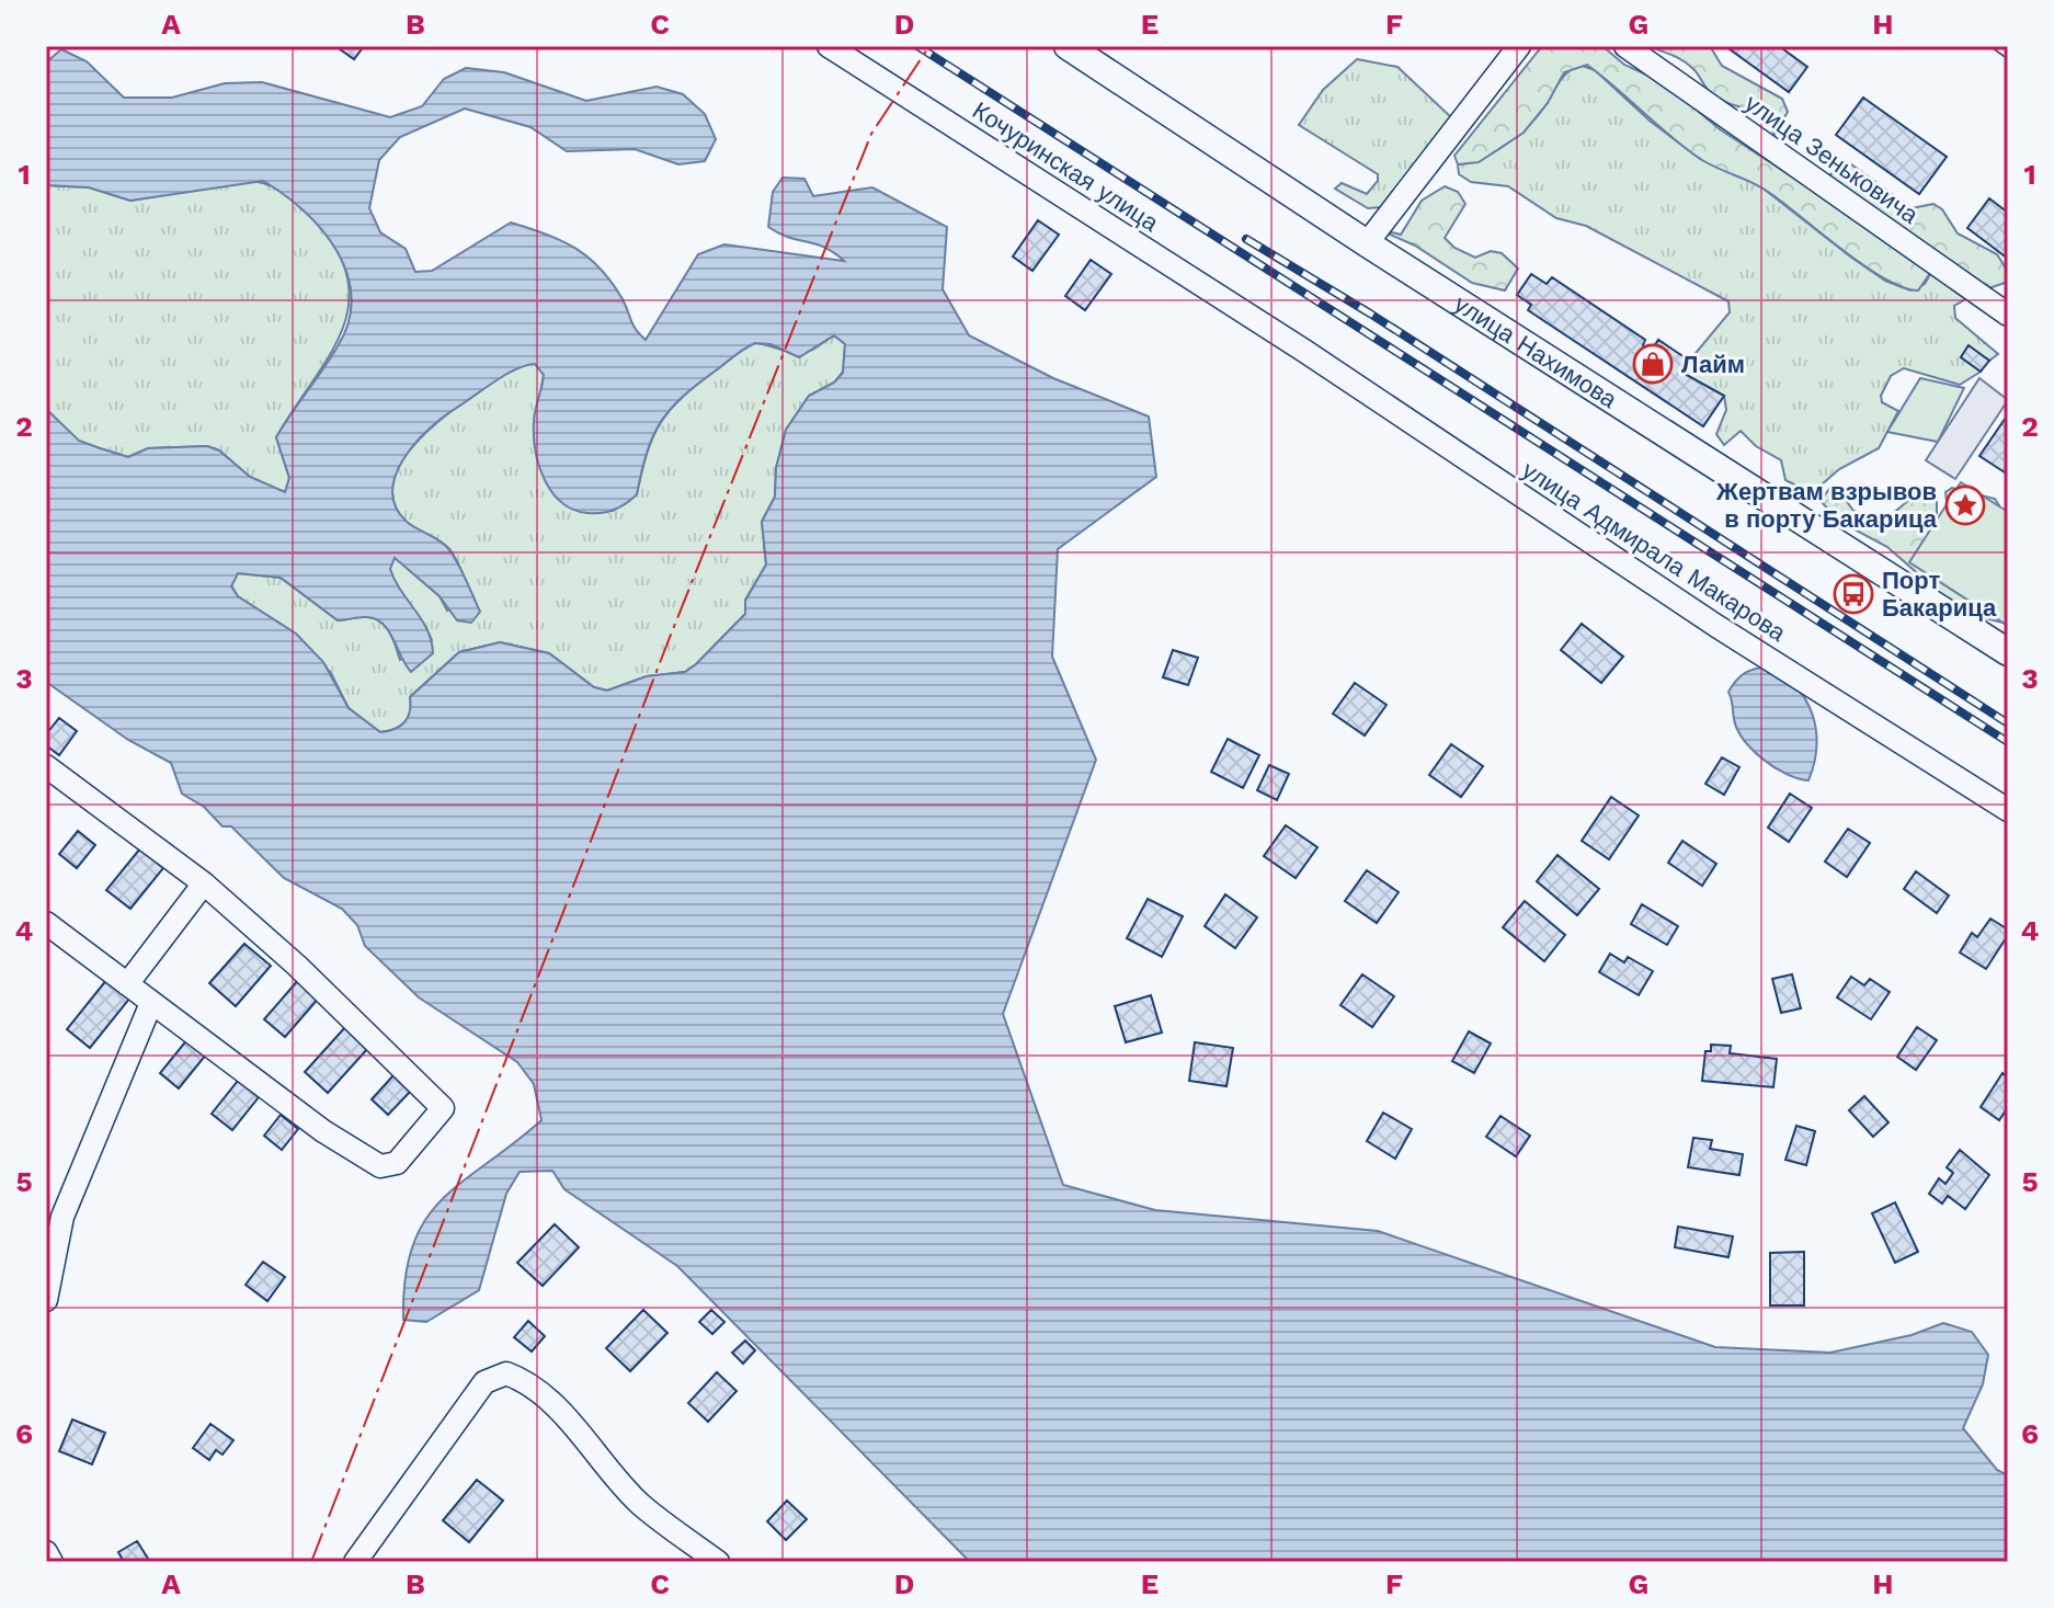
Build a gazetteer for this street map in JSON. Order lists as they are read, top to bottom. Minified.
{"streets":{"main road":["улица Нахимова"],"street":["улица Зеньковича","Кочуринская улица","улица Адмирала Макарова"]},"crossings":[["Кочуринская улица","улица Адмирала Макарова"]],"places":{"shop":["Лайм"],"place":["Жертвам взрывов в порту Бакарица"],"bus stop":["Порт Бакарица"]},"grid":{"columns":["A","B","C","D","E","F","G","H"],"rows":["1","2","3","4","5","6"]}}
